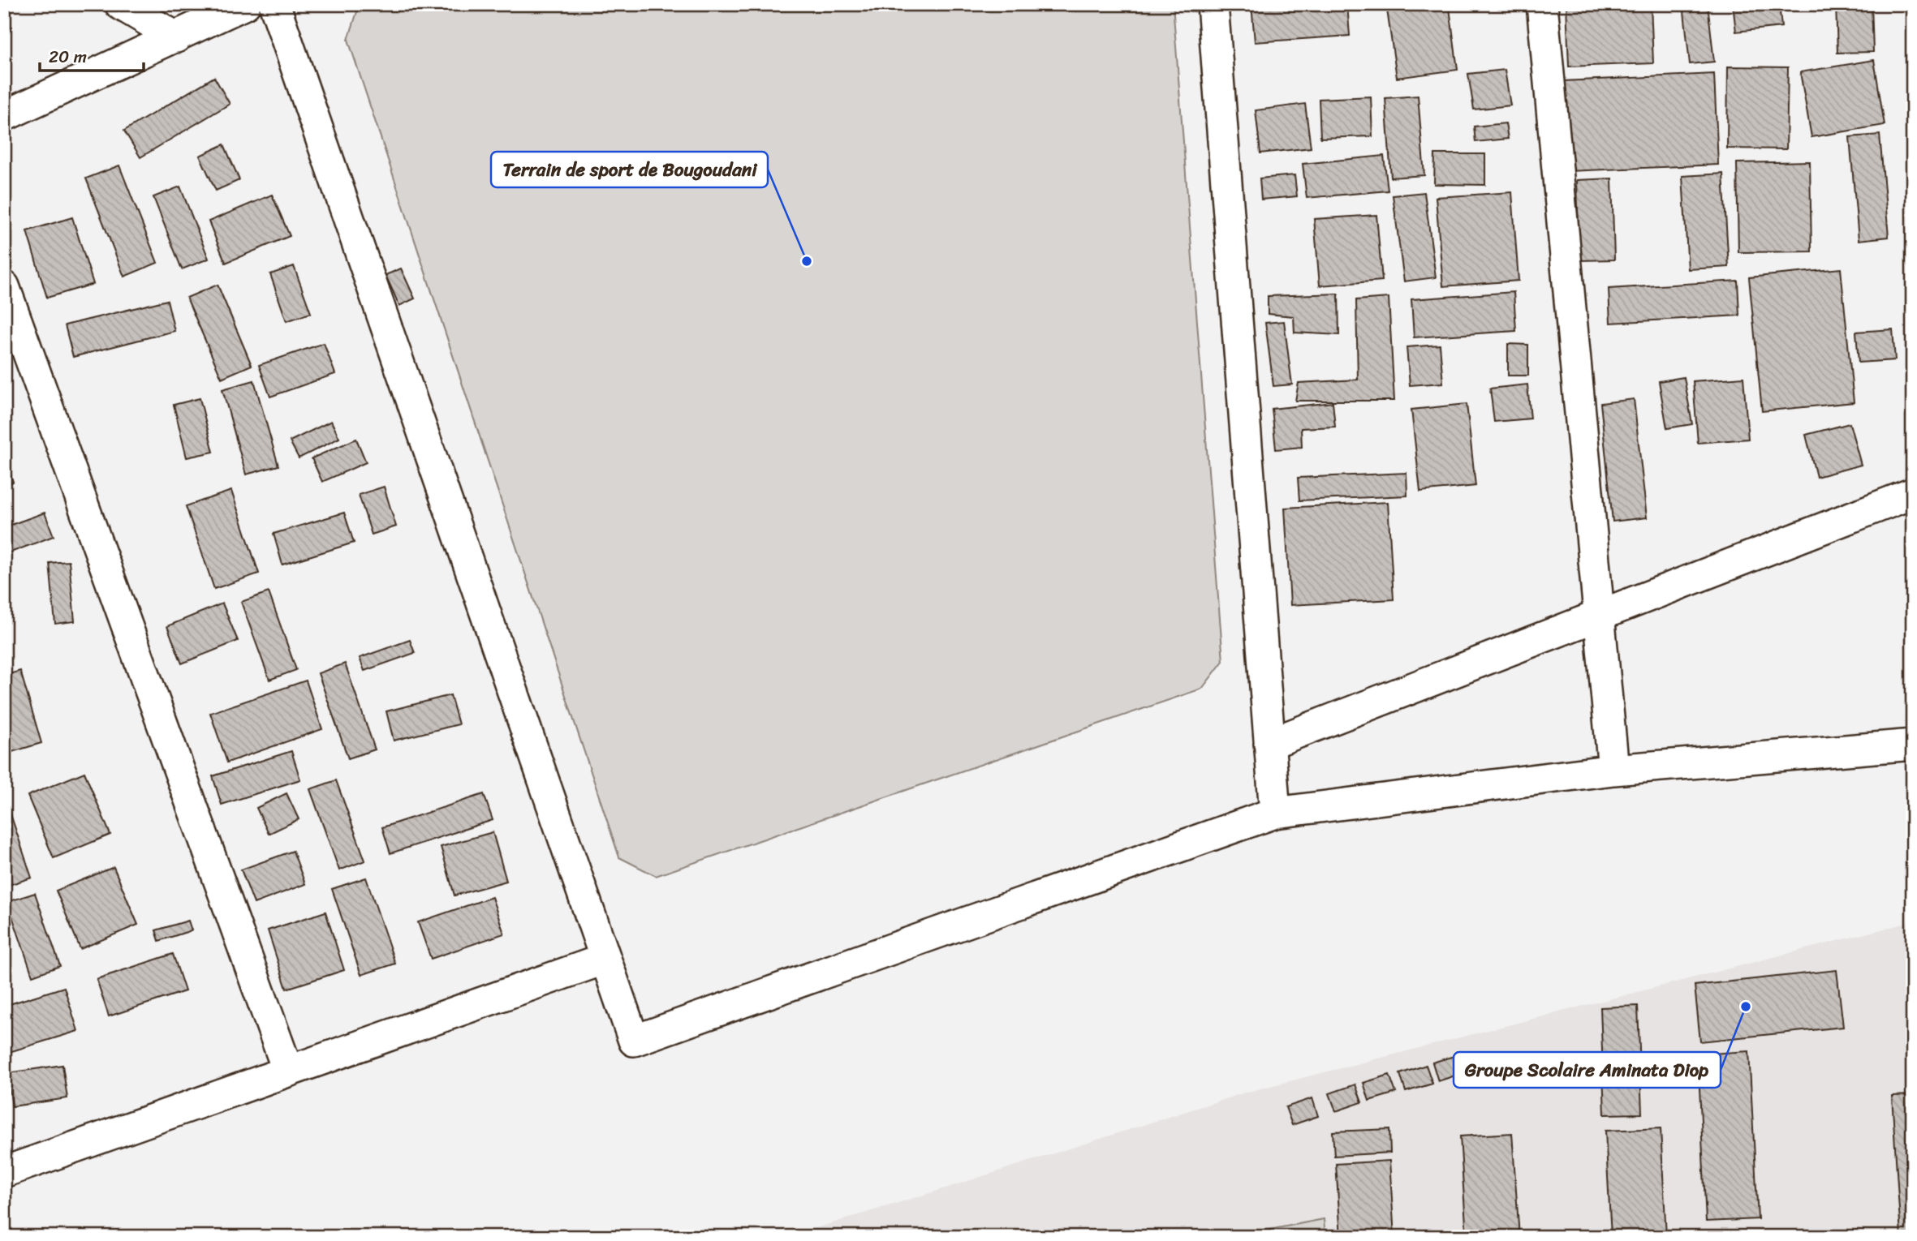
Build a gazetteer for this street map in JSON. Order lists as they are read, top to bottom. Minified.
{"places":["Terrain de sport de Bougoudani","Groupe Scolaire Aminata Diop"],"scale_bar":"20 m"}
